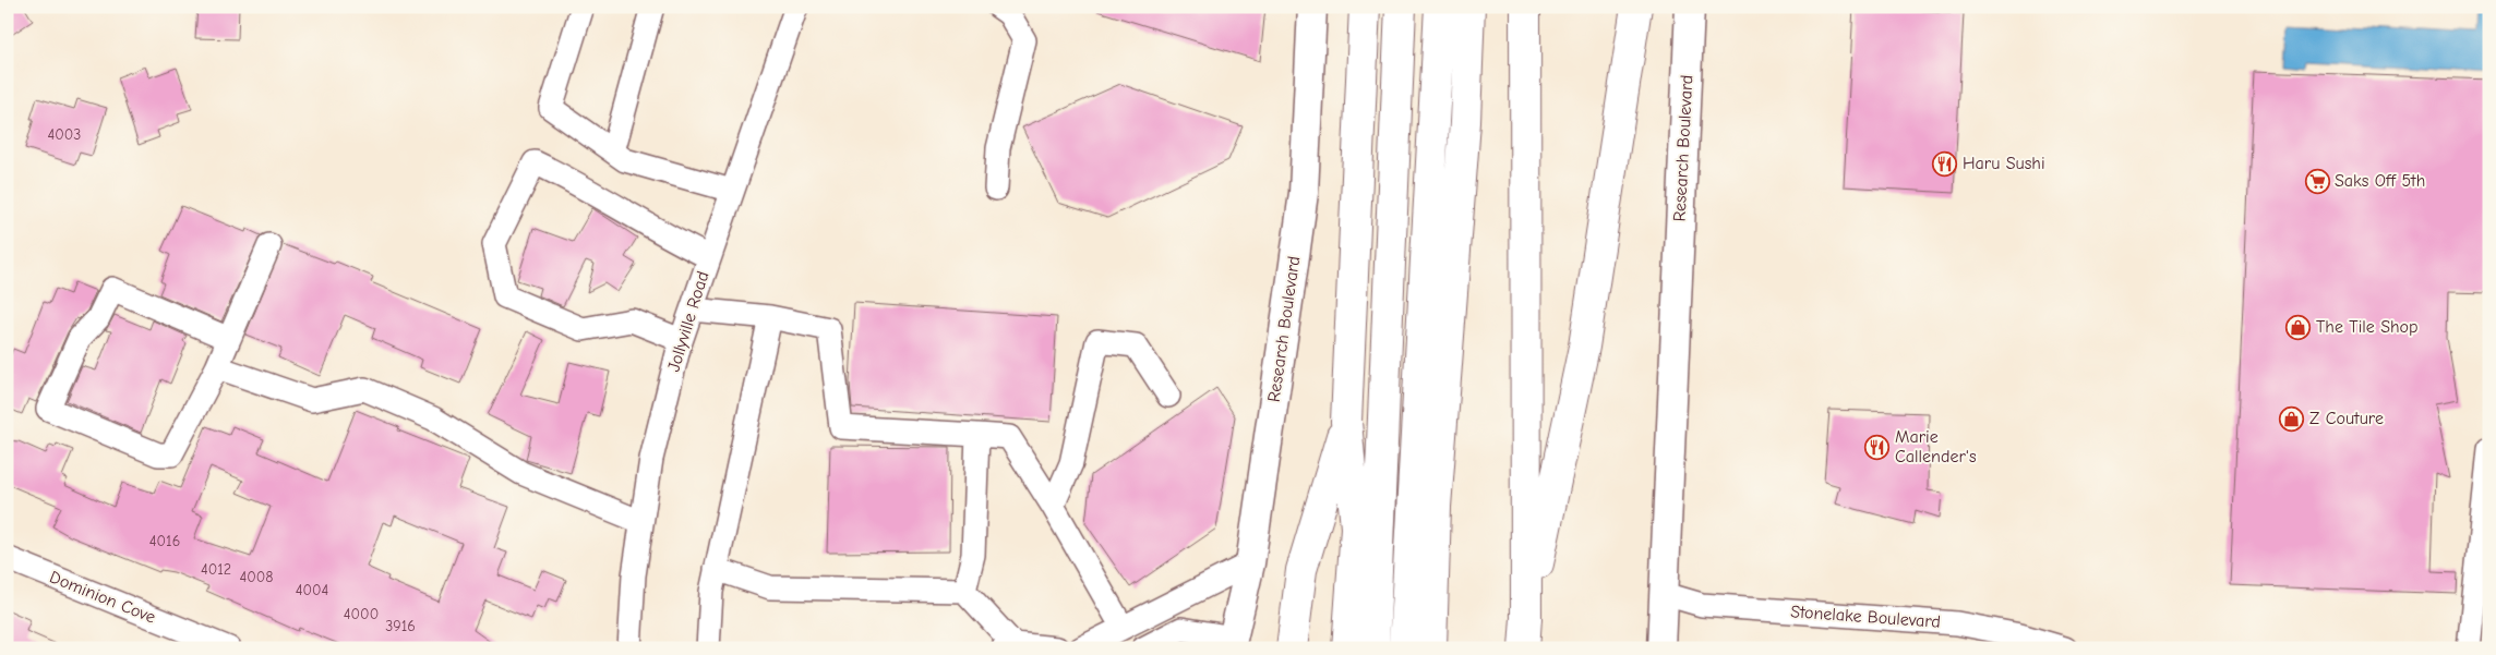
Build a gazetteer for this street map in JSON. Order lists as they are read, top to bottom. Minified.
{"streets":{"main road":["Research Boulevard"],"street":["Jollyville Road","Dominion Cove","Stonelake Boulevard"]},"crossings":[["Research Boulevard","Stonelake Boulevard"]],"places":{"restaurant":["Haru Sushi","Marie Callender's"],"supermarket":["Saks Off 5th"],"shop":["The Tile Shop","Z Couture"]},"house_numbers":["4003","4016","4012","4008","4004","4000","3916"]}
